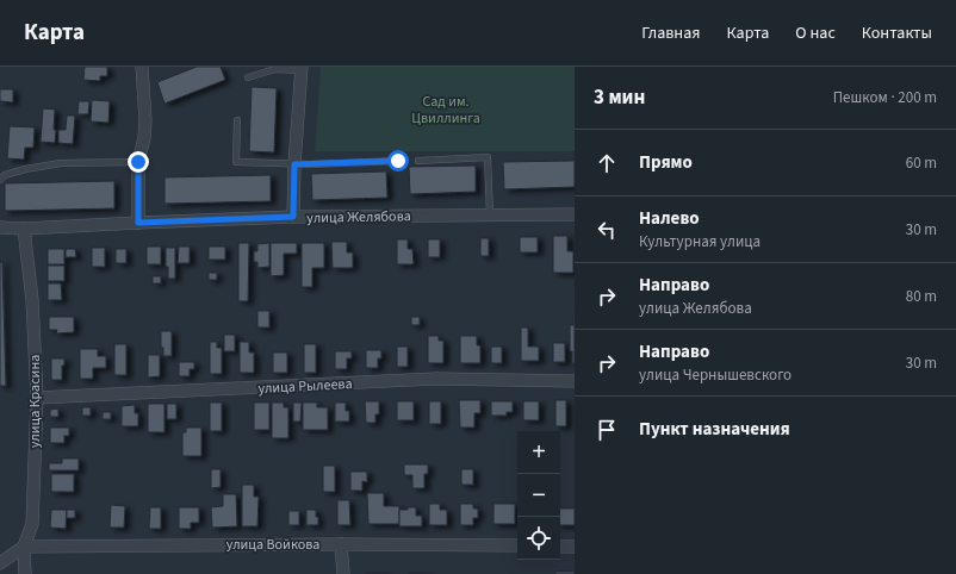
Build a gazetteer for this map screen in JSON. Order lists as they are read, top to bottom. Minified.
{"streets":{"street":["улица Желябова","улица Рылеева","улица Красина","улица Войкова"]},"crossings":[["улица Желябова","улица Красина"],["улица Рылеева","улица Красина"],["улица Красина","улица Войкова"]],"parks":["Сад им. Цвиллинга"],"page":{"header":"Карта","nav":["Главная","Карта","О нас","Контакты"],"heading":["3 мин","Пешком · 200 m"],"list":[["Прямо","60 m"],["Налево","Культурная улица","30 m"],["Направо","улица Желябова","80 m"],["Направо","улица Чернышевского","30 m"],"Пункт назначения"],"map_buttons":["+","−"]}}
